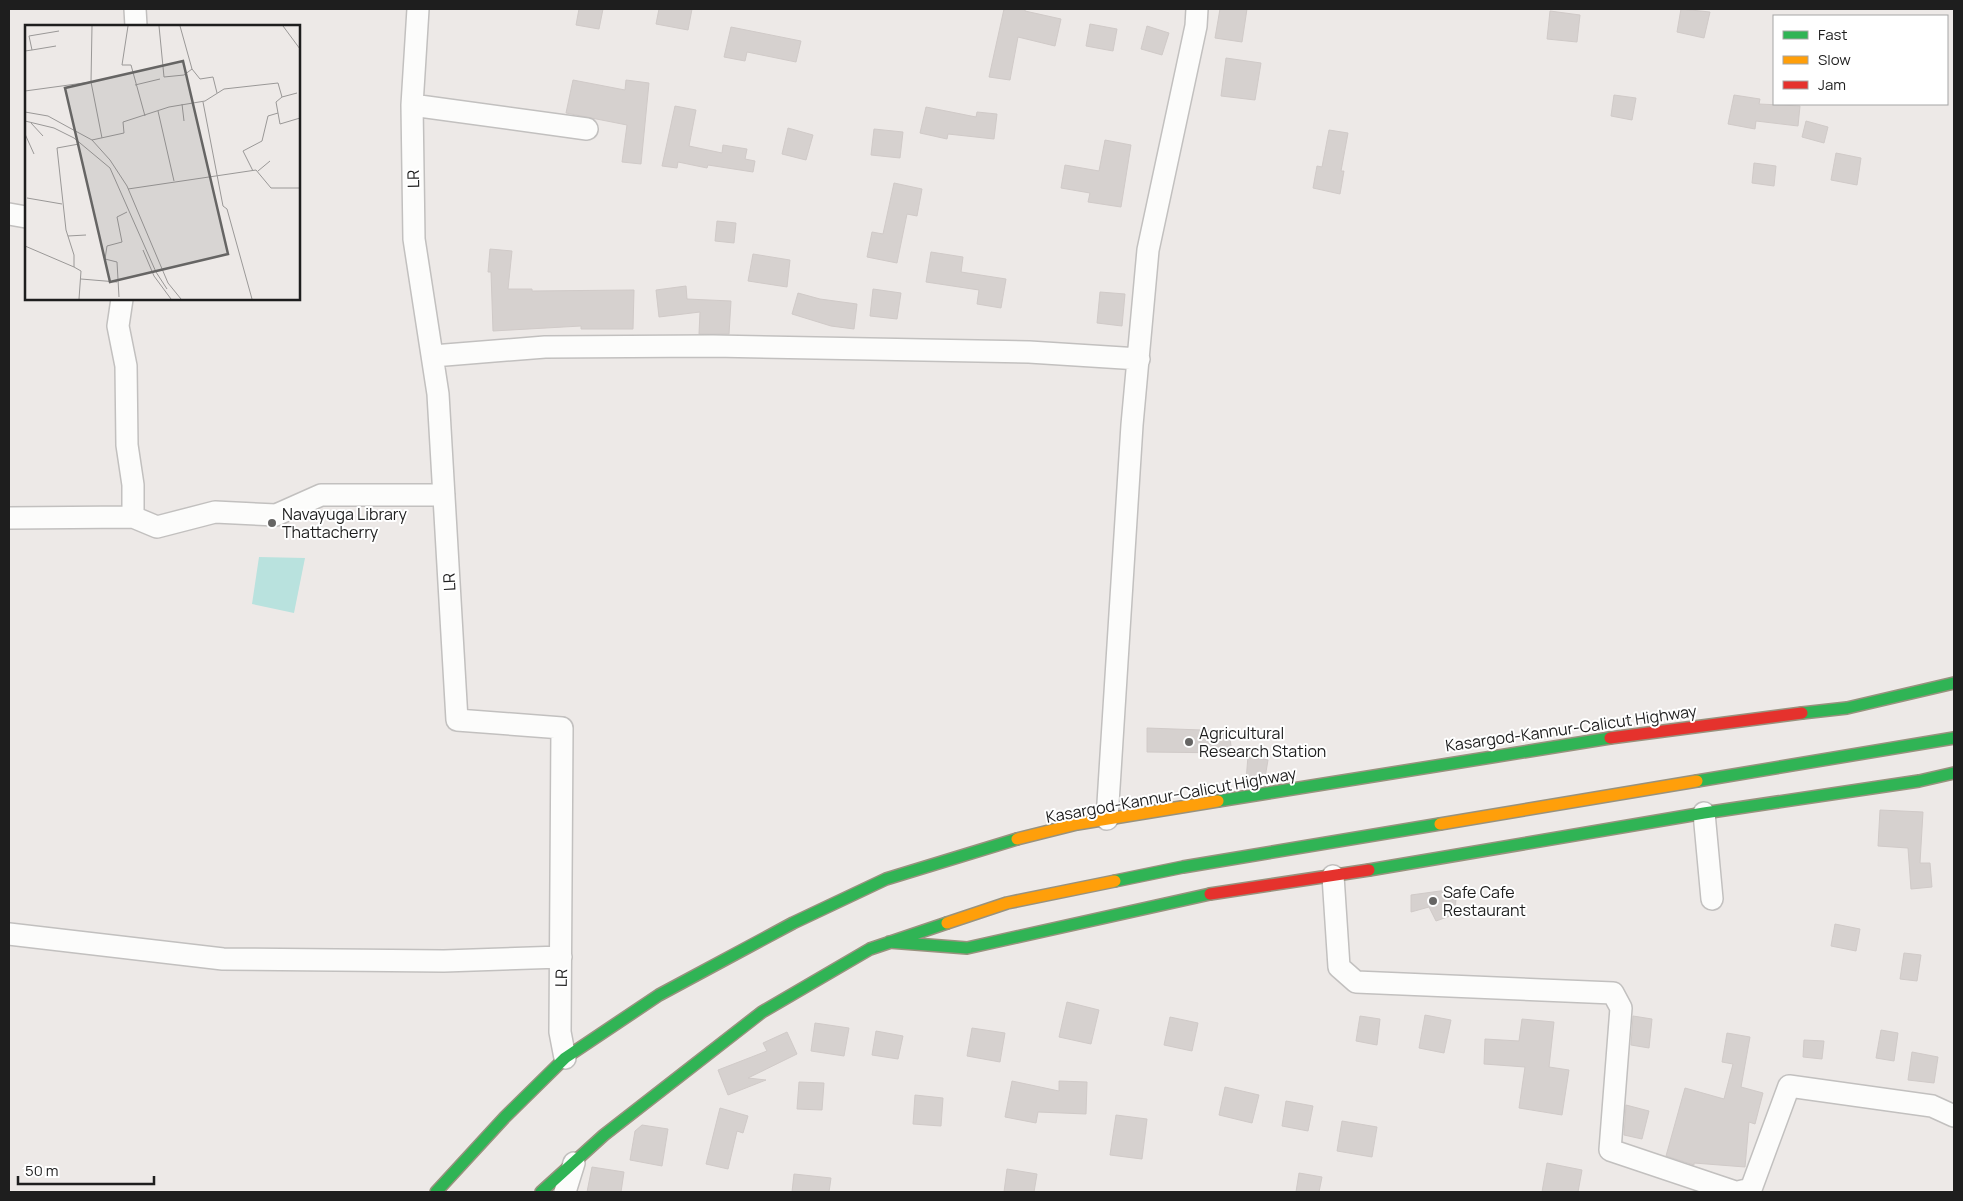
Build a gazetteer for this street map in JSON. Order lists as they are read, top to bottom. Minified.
{"streets":{"main road":["Kasargod-Kannur-Calicut Highway"],"street":["LR"]},"crossings":[["LR","Kasargod-Kannur-Calicut Highway"]],"places":["Navayuga Library Thattacherry","Agricultural Research Station","Safe Cafe Restaurant"],"legend":["Fast","Slow","Jam"],"scale_bar":"50 m"}
